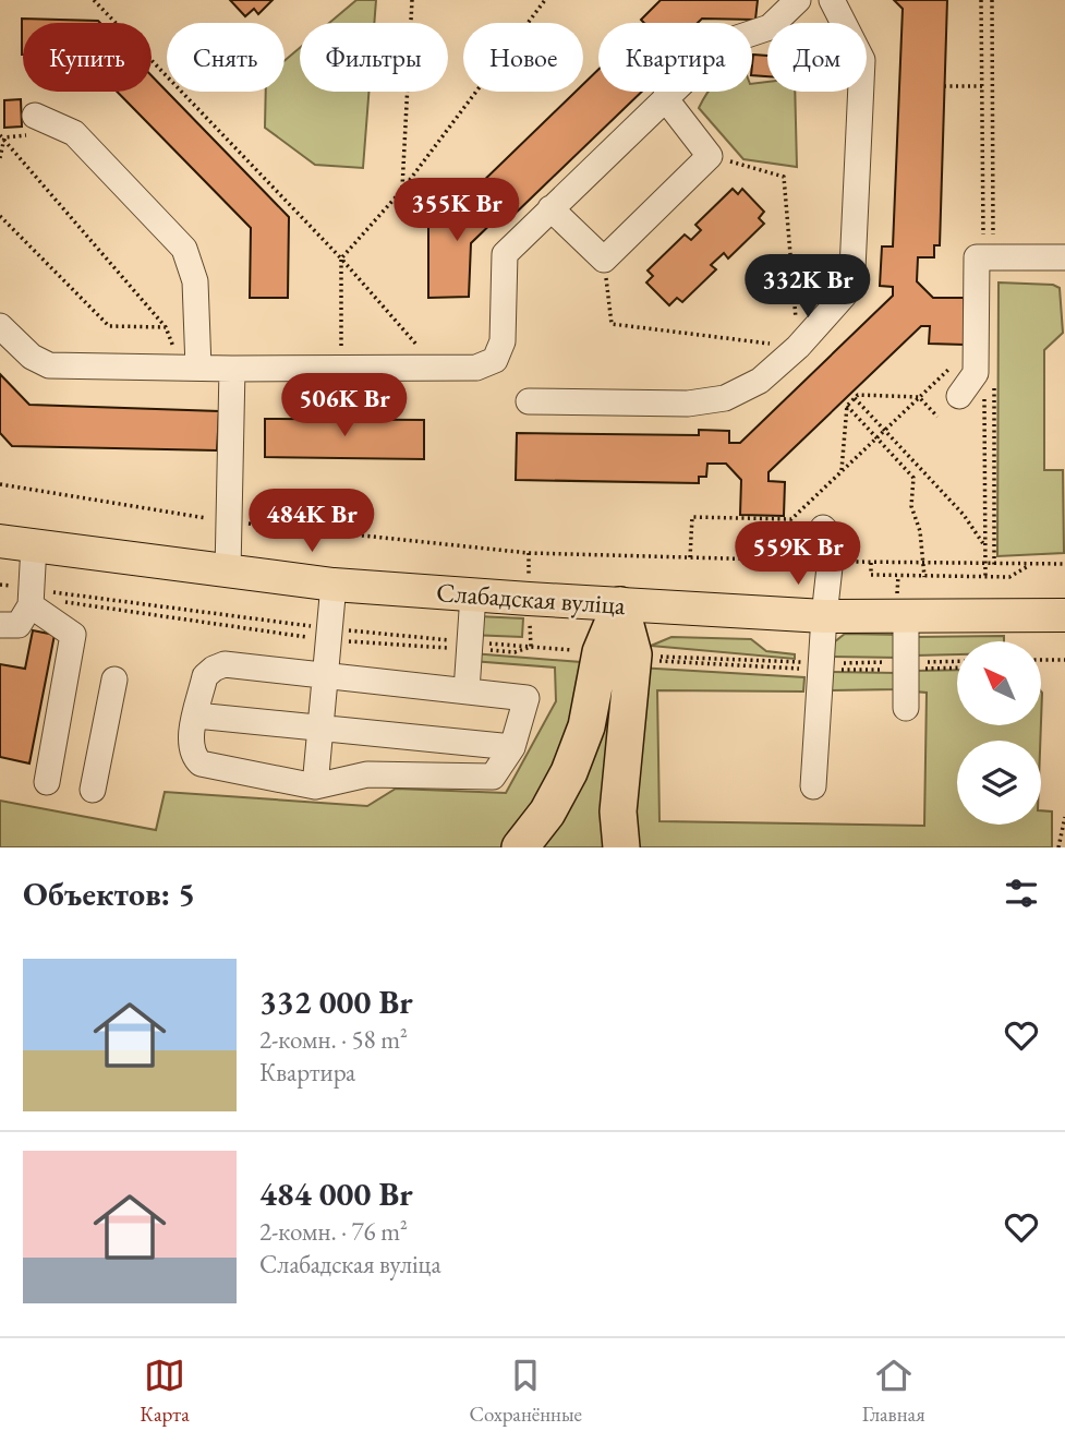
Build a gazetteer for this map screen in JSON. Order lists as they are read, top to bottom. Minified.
{"streets":{"main road":["Слабадская вуліца"]},"north":"top left","page":{"chip":["Купить","Снять","Фильтры","Новое","Квартира","Дом"],"price":["355K Br","332K Br","506K Br","484K Br","559K Br"],"heading":"Объектов: 5","list":[{"name":"332 000 Br","note":"2-комн. · 58 m² · Квартира"},{"name":"484 000 Br","note":"2-комн. · 76 m² · Слабадская вуліца"}],"tabs":["Карта","Сохранённые","Главная"]}}
